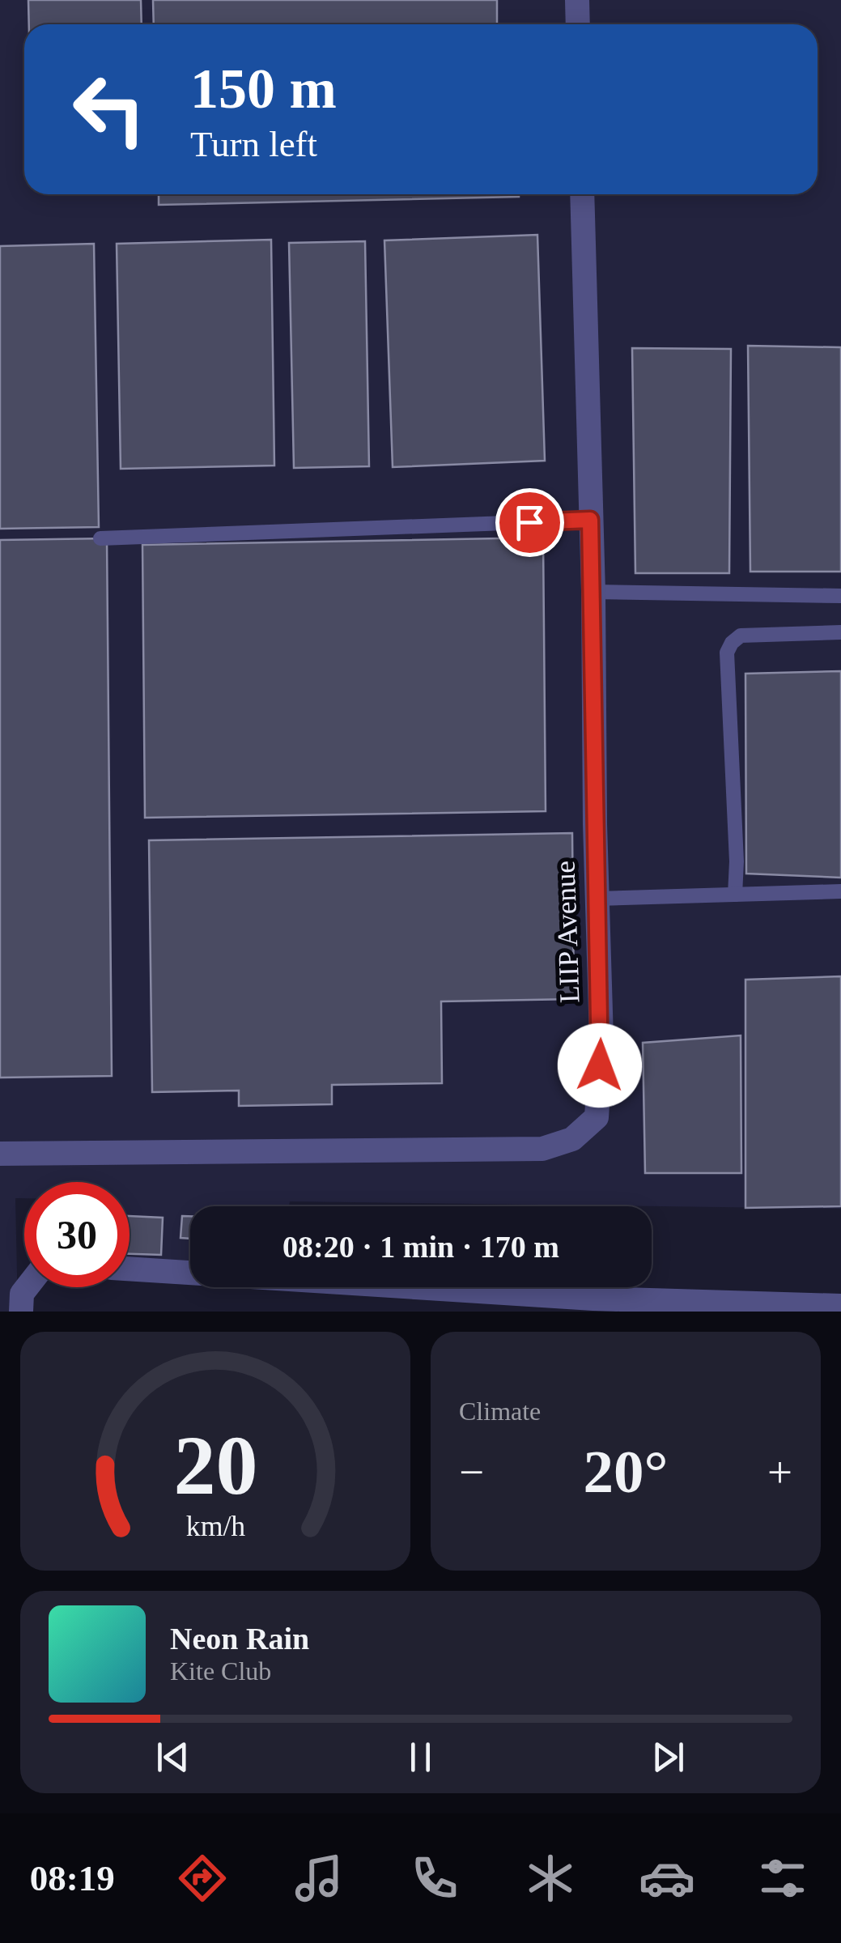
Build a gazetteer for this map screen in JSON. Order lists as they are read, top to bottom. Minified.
{"streets":{"street":["LIIP Avenue"]},"page":{"turn":["150 m","Turn left"],"limit":"30","trip":"08:20 · 1 min · 170 m","tile":"Climate","heat":["−","20°","+"],"song":["Neon Rain","Kite Club"],"tabs":"08:19","gauge":["20","km/h"]}}
